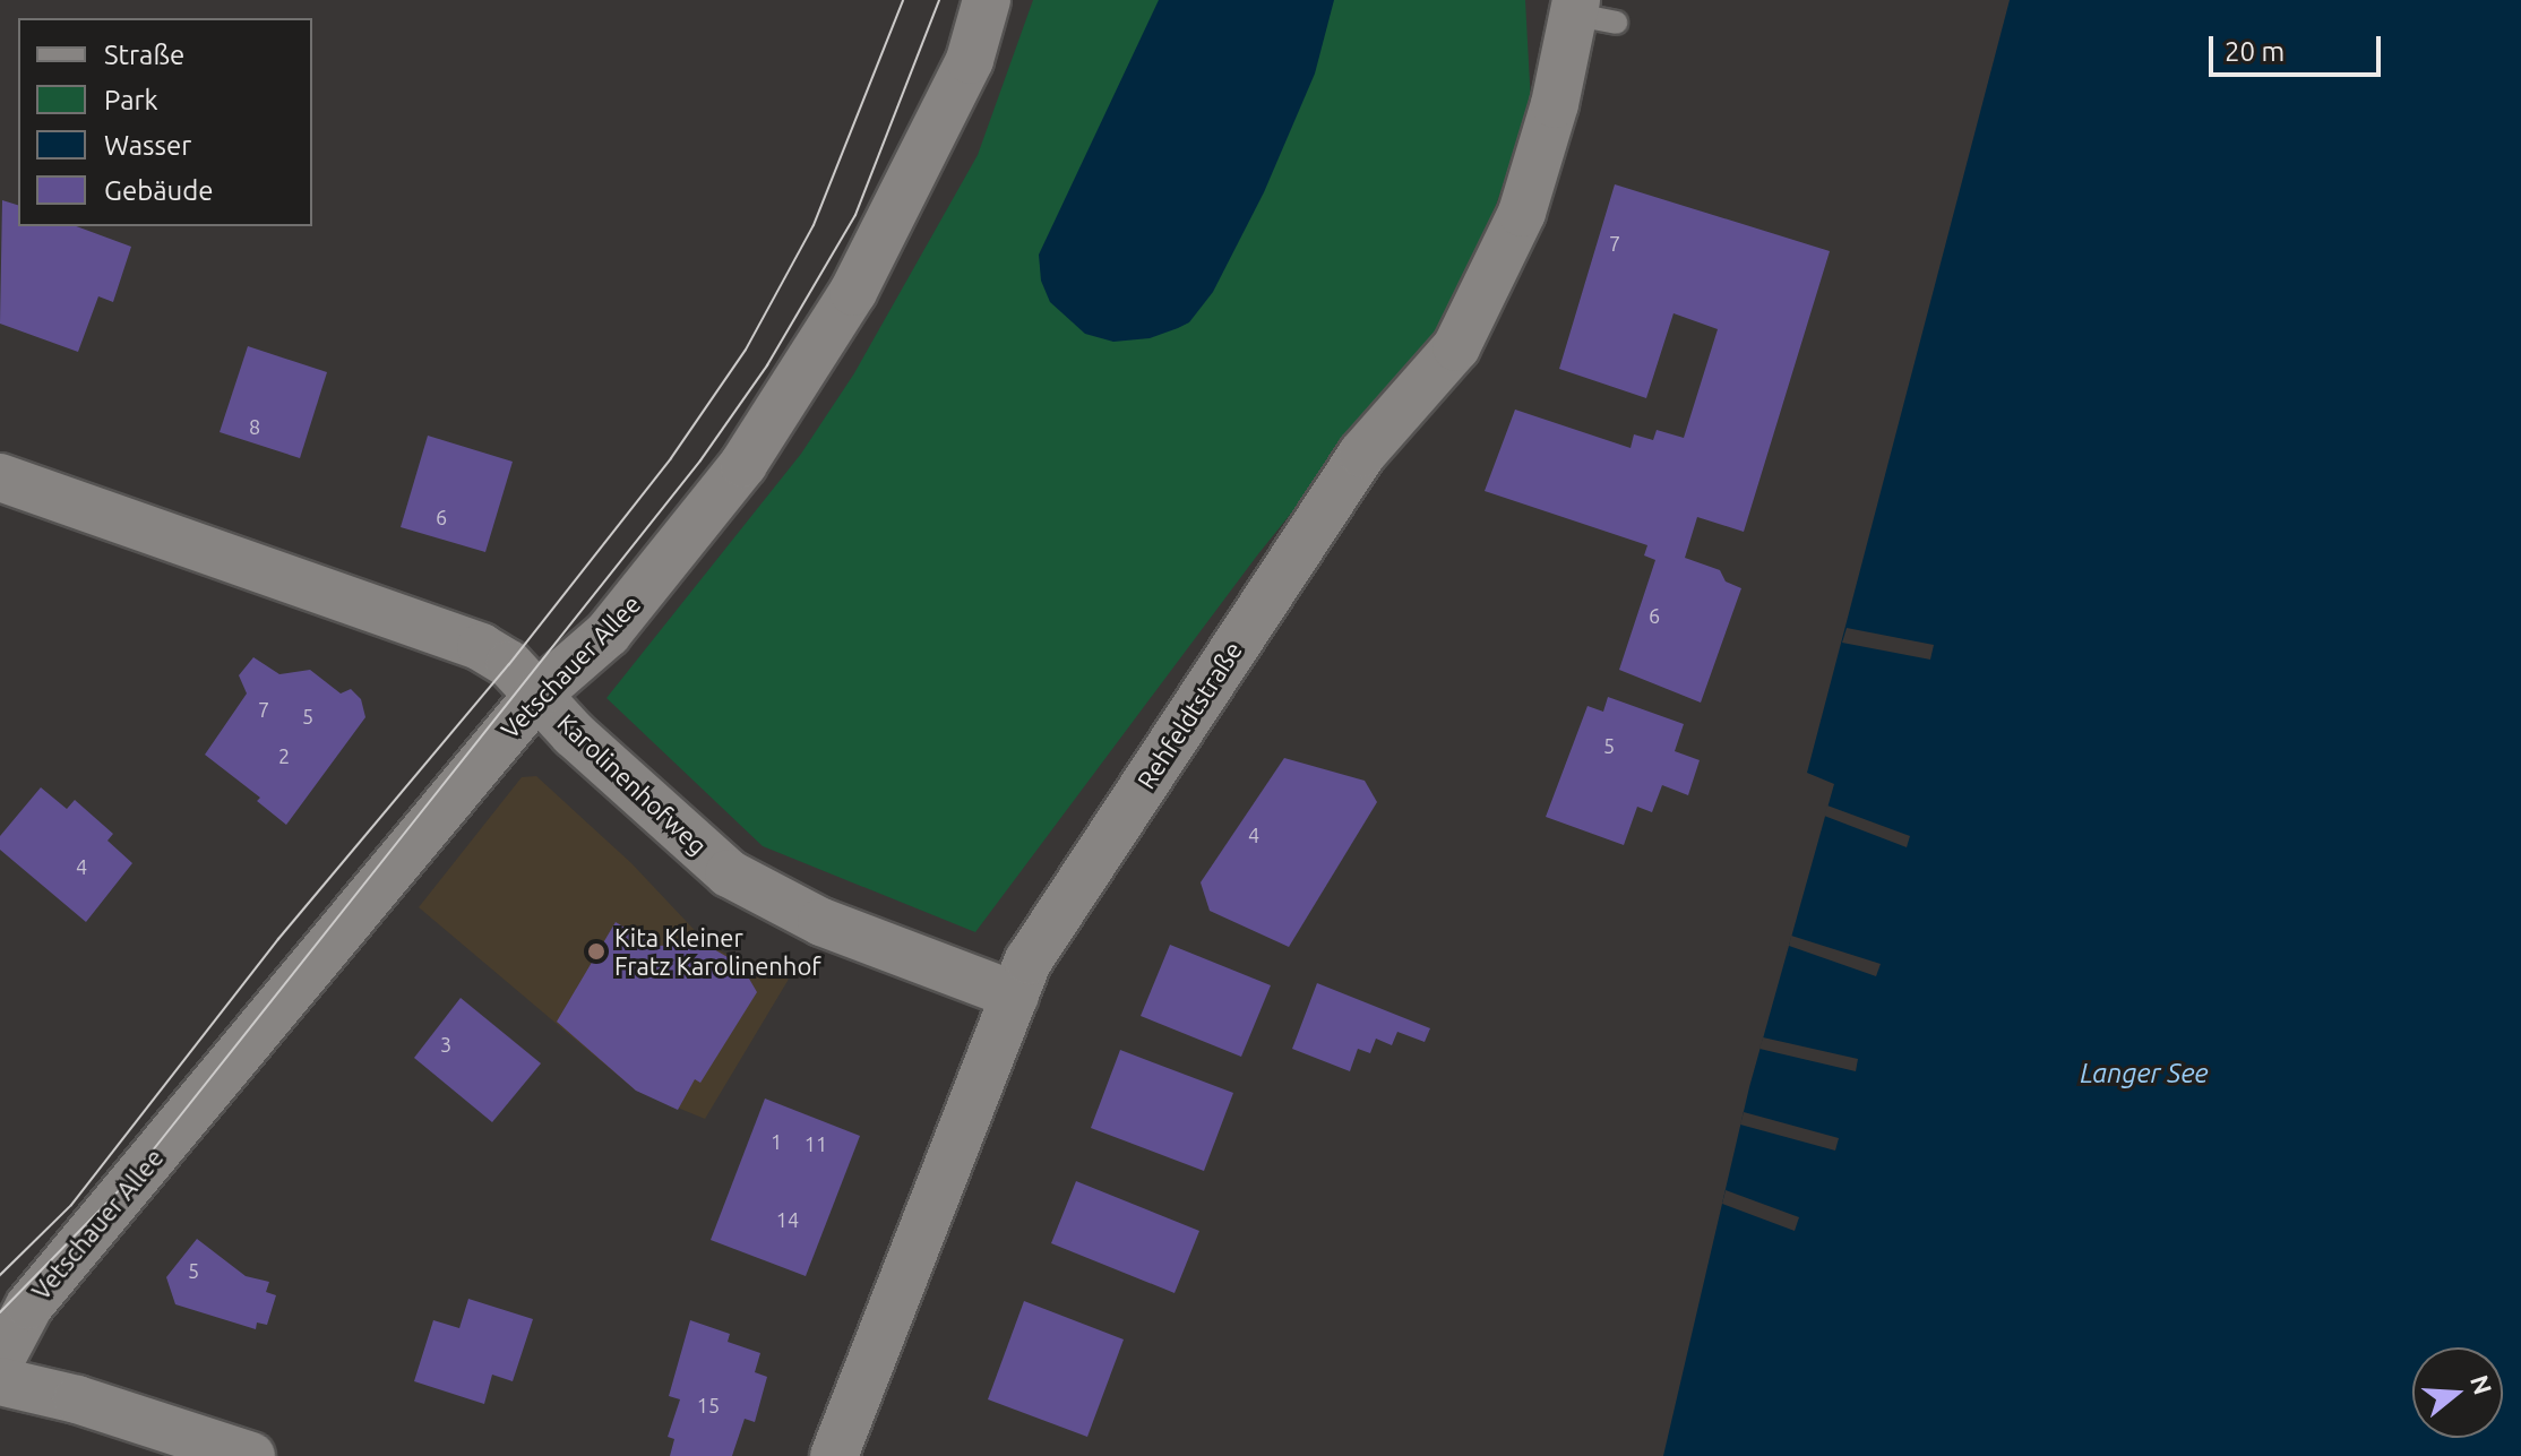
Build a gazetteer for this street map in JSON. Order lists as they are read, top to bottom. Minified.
{"streets":{"street":["Vetschauer Allee","Rehfeldtstraße","Karolinenhofweg"]},"crossings":[["Vetschauer Allee","Karolinenhofweg"],["Rehfeldtstraße","Karolinenhofweg"]],"water":["Langer See"],"places":["Kita Kleiner Fratz Karolinenhof"],"house_numbers":["7","8","6","6","7","5","5","2","4","4","3","1","11","14","5","15"],"legend":["Straße","Park","Wasser","Gebäude"],"scale_bar":"20 m","north":"right"}
